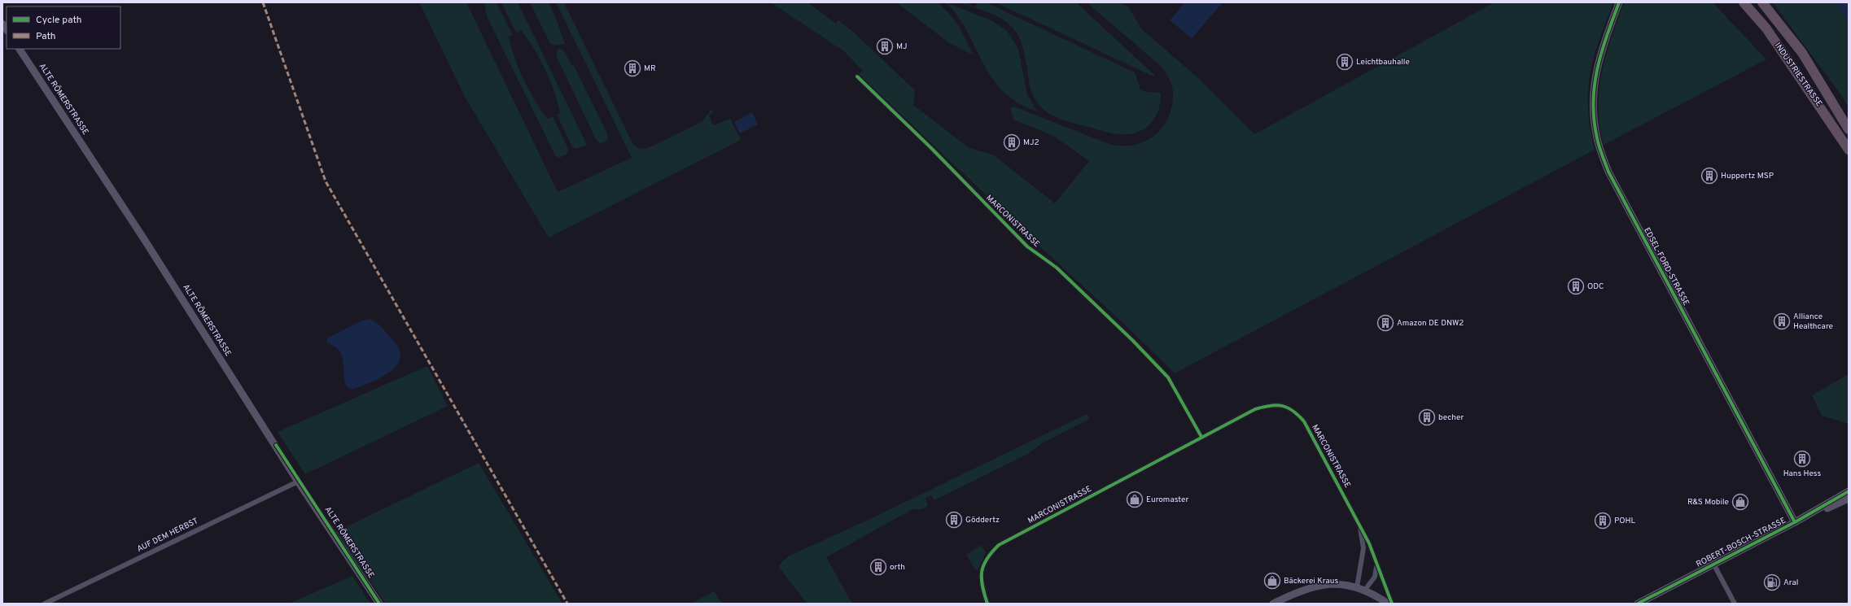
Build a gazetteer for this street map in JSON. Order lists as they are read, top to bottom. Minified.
{"streets":{"highway":["INDUSTRIESTRASSE"],"street":["ALTE RÖMERSTRASSE","MARCONISTRASSE","EDSEL-FORD-STRASSE","AUF DEM HERBST","ROBERT-BOSCH-STRASSE"]},"crossings":[["ALTE RÖMERSTRASSE","AUF DEM HERBST"],["EDSEL-FORD-STRASSE","ROBERT-BOSCH-STRASSE"]],"places":{"building":["MJ","Leichtbauhalle","MR","MJ2","Huppertz MSP","ODC","Alliance Healthcare","Amazon DE DNW2","becher","Hans Hess","Göddertz","POHL","orth"],"shop":["Euromaster","R&S Mobile","Bäckerei Kraus"],"fuel station":["Aral"]},"legend":["Cycle path","Path"]}
